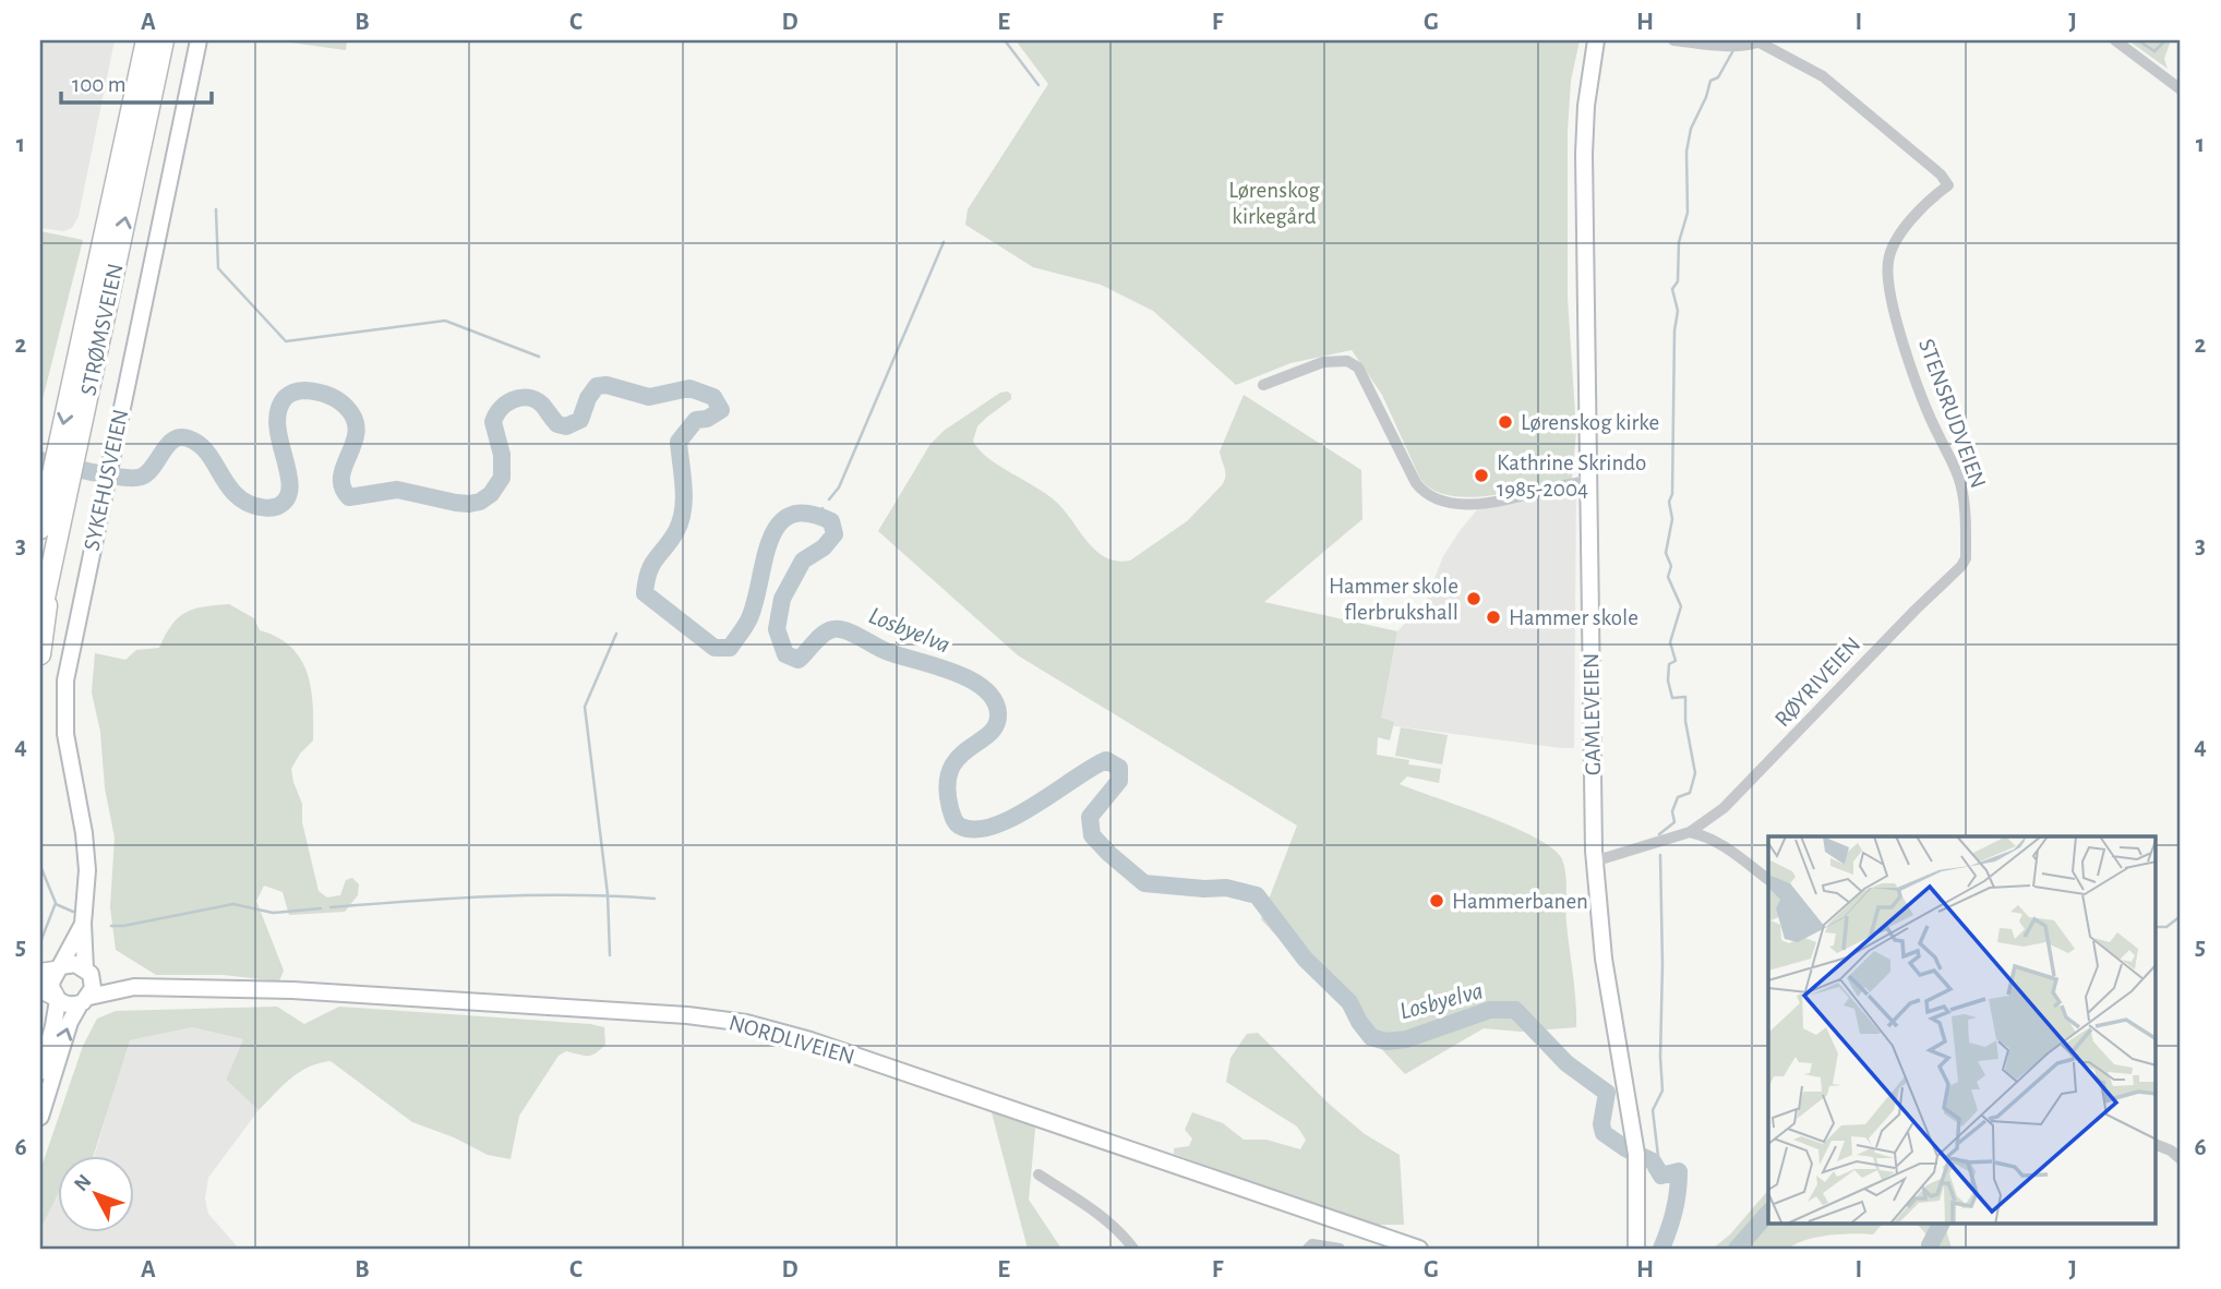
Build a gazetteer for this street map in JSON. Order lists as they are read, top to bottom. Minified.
{"streets":{"highway":["STRØMSVEIEN"],"main road":["SYKEHUSVEIEN","GAMLEVEIEN","NORDLIVEIEN"],"street":["STENSRUDVEIEN","RØYRIVEIEN"]},"crossings":[["STENSRUDVEIEN","RØYRIVEIEN"],["SYKEHUSVEIEN","NORDLIVEIEN"],["RØYRIVEIEN","GAMLEVEIEN"]],"water":["Losbyelva"],"parks":["Lørenskog kirkegård"],"places":["Lørenskog kirke","Kathrine Skrindo 1985-2004","Hammer skole flerbrukshall","Hammer skole","Hammerbanen"],"scale_bar":"100 m","north":"top left","grid":{"columns":["A","B","C","D","E","F","G","H","I","J"],"rows":["1","2","3","4","5","6"]}}
